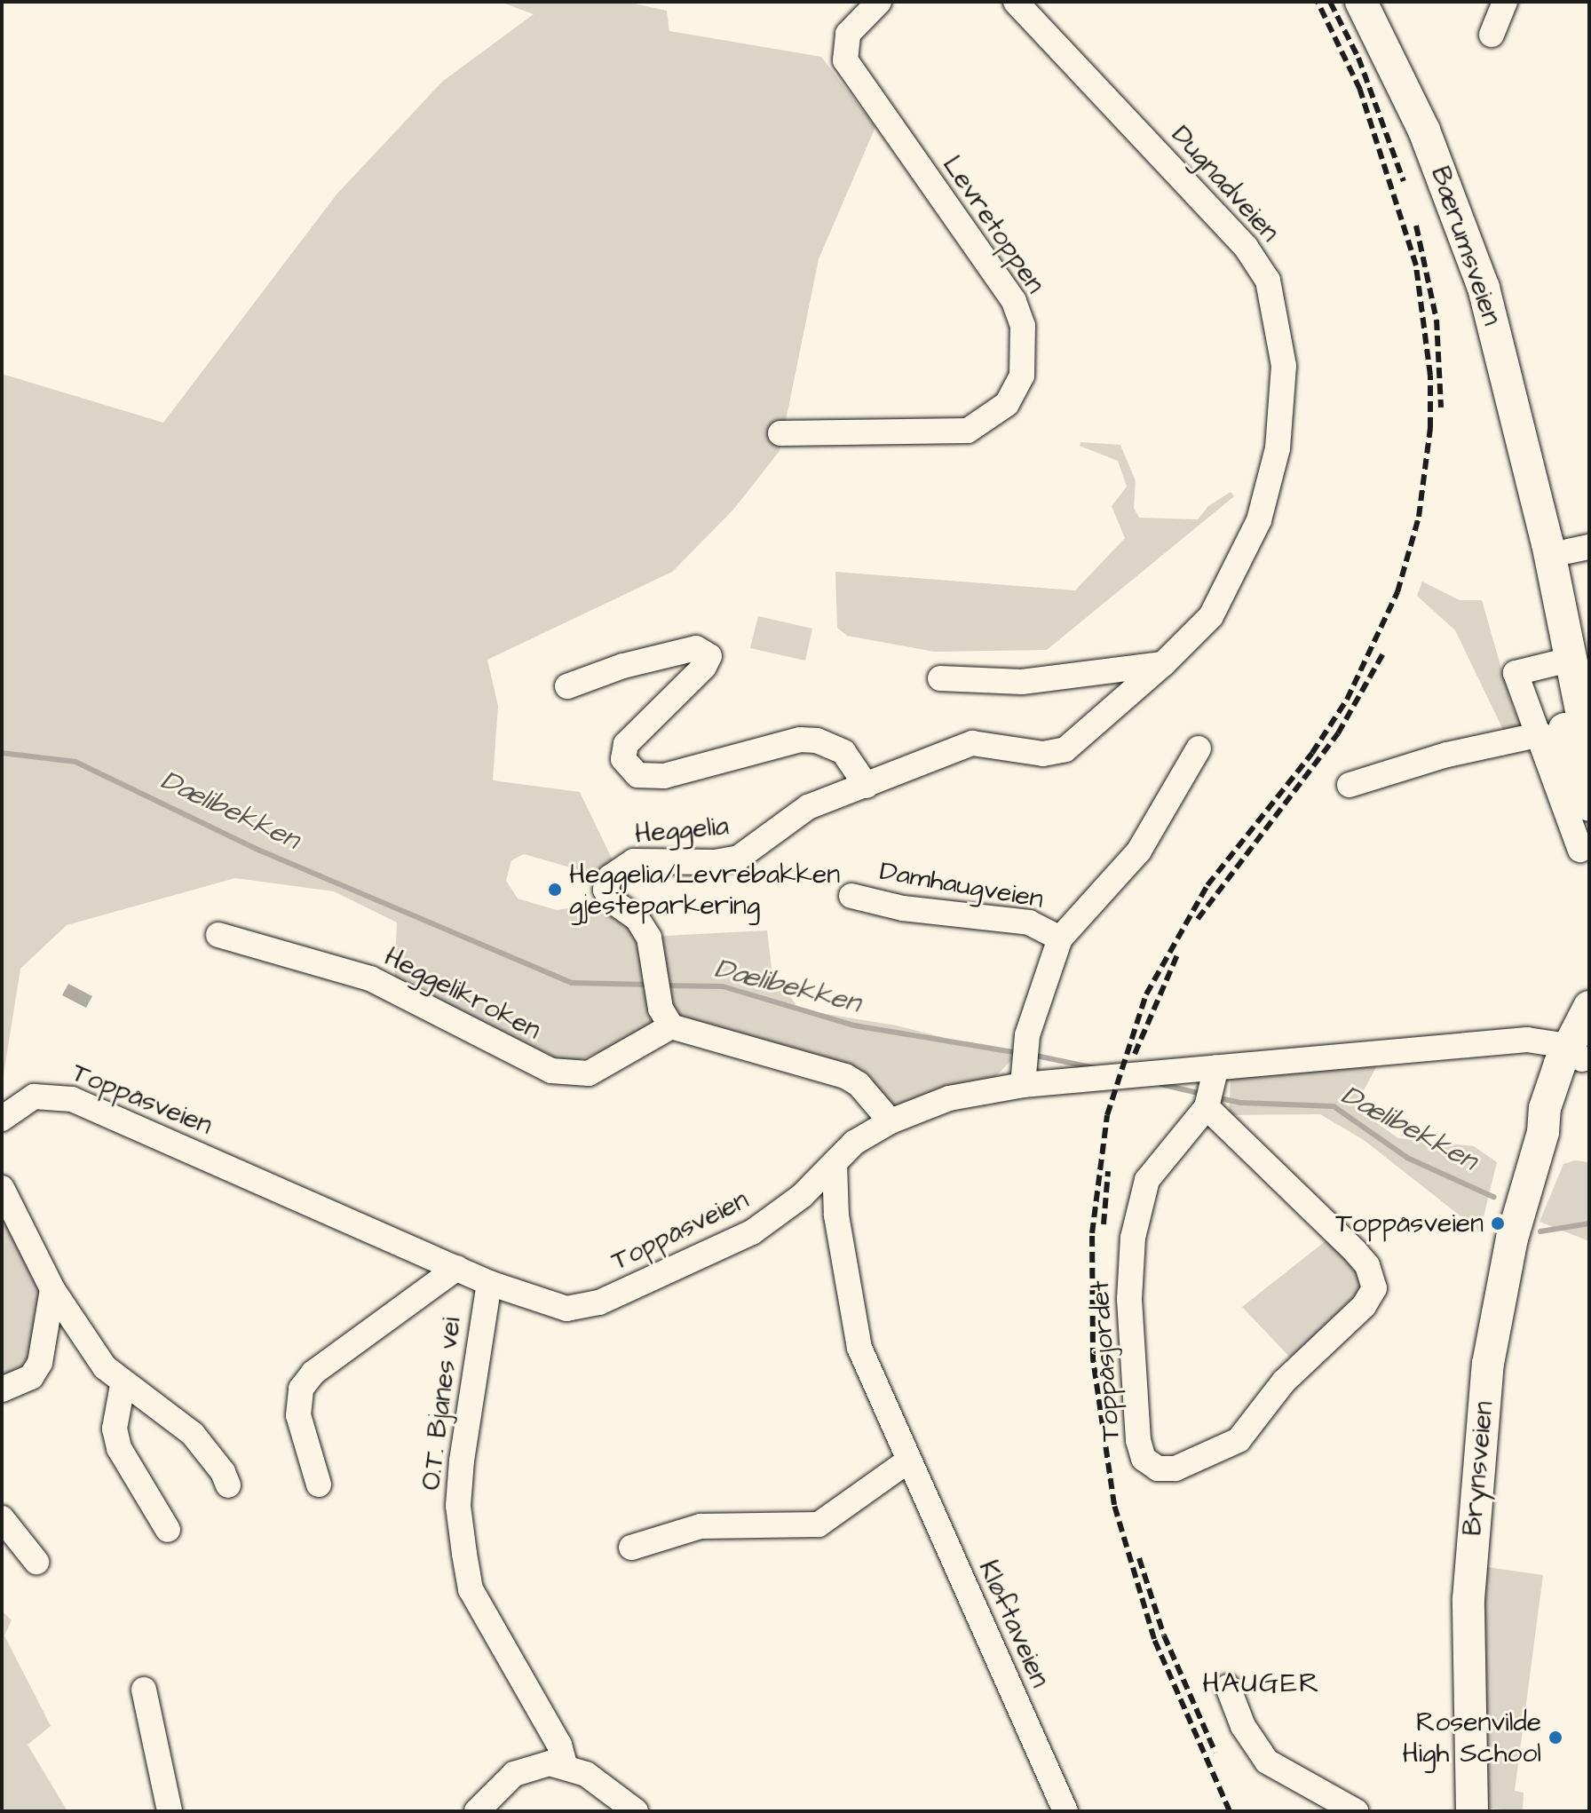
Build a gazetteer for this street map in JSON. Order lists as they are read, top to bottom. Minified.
{"streets":{"main road":["Bærumsveien","Brynsveien"],"street":["Dugnadveien","Levretoppen","Heggelia","Damhaugveien","Heggelikroken","Toppåsveien","Toppåsjordet","O.T. Bjanes vei","Kløftaveien"]},"crossings":[["Dugnadveien","Heggelia"],["Heggelia","Heggelikroken"],["Damhaugveien","Toppåsveien"],["Toppåsveien","Toppåsjordet"],["Toppåsveien","O.T. Bjanes vei"],["Toppåsveien","Brynsveien"],["Toppåsveien","Kløftaveien"]],"districts":["HAUGER"],"water":["Dælibekken"],"places":["Heggelia/Levrebakken gjesteparkering","Toppåsveien","Rosenvilde High School"]}
